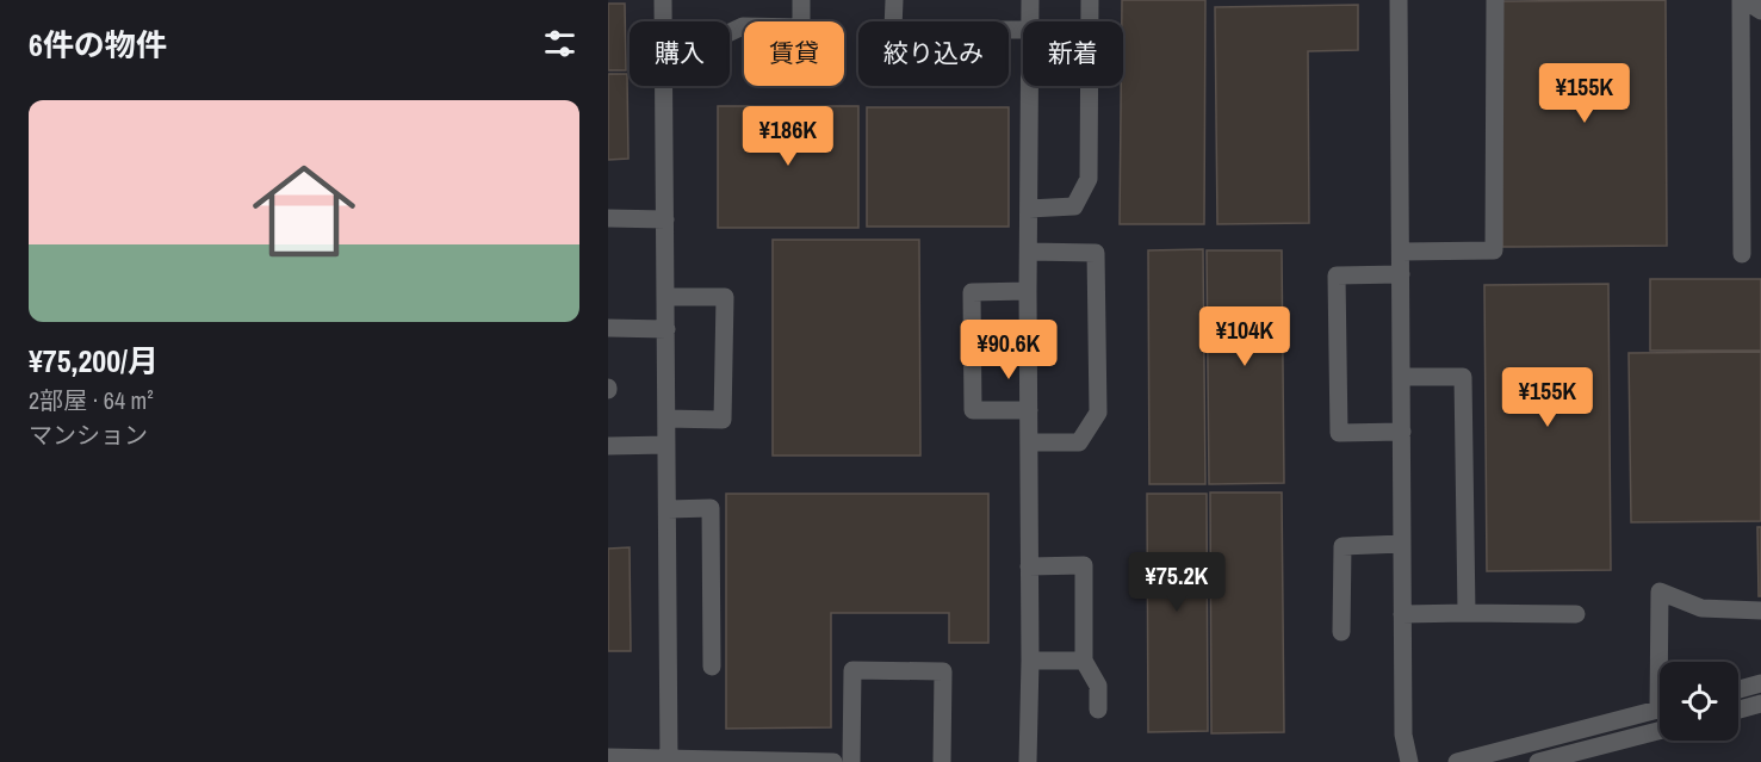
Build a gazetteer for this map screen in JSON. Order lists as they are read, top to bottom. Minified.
{"page":{"heading":"6件の物件","chip":["購入","賃貸","絞り込み","新着"],"price":["¥155K","¥186K","¥104K","¥90.6K","¥155K","¥75.2K"],"list":[{"name":"¥75,200/月","note":"2部屋 · 64 m² · マンション"}]}}
